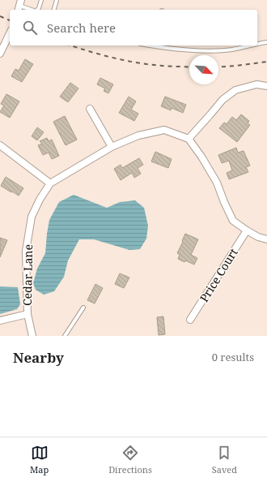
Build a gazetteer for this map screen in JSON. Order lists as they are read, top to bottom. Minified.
{"streets":{"street":["Cedar Lane","Price Court"]},"north":"bottom right","page":{"search":"Search here","heading":["Nearby","0 results"],"nav":["Map","Directions","Saved"]}}
